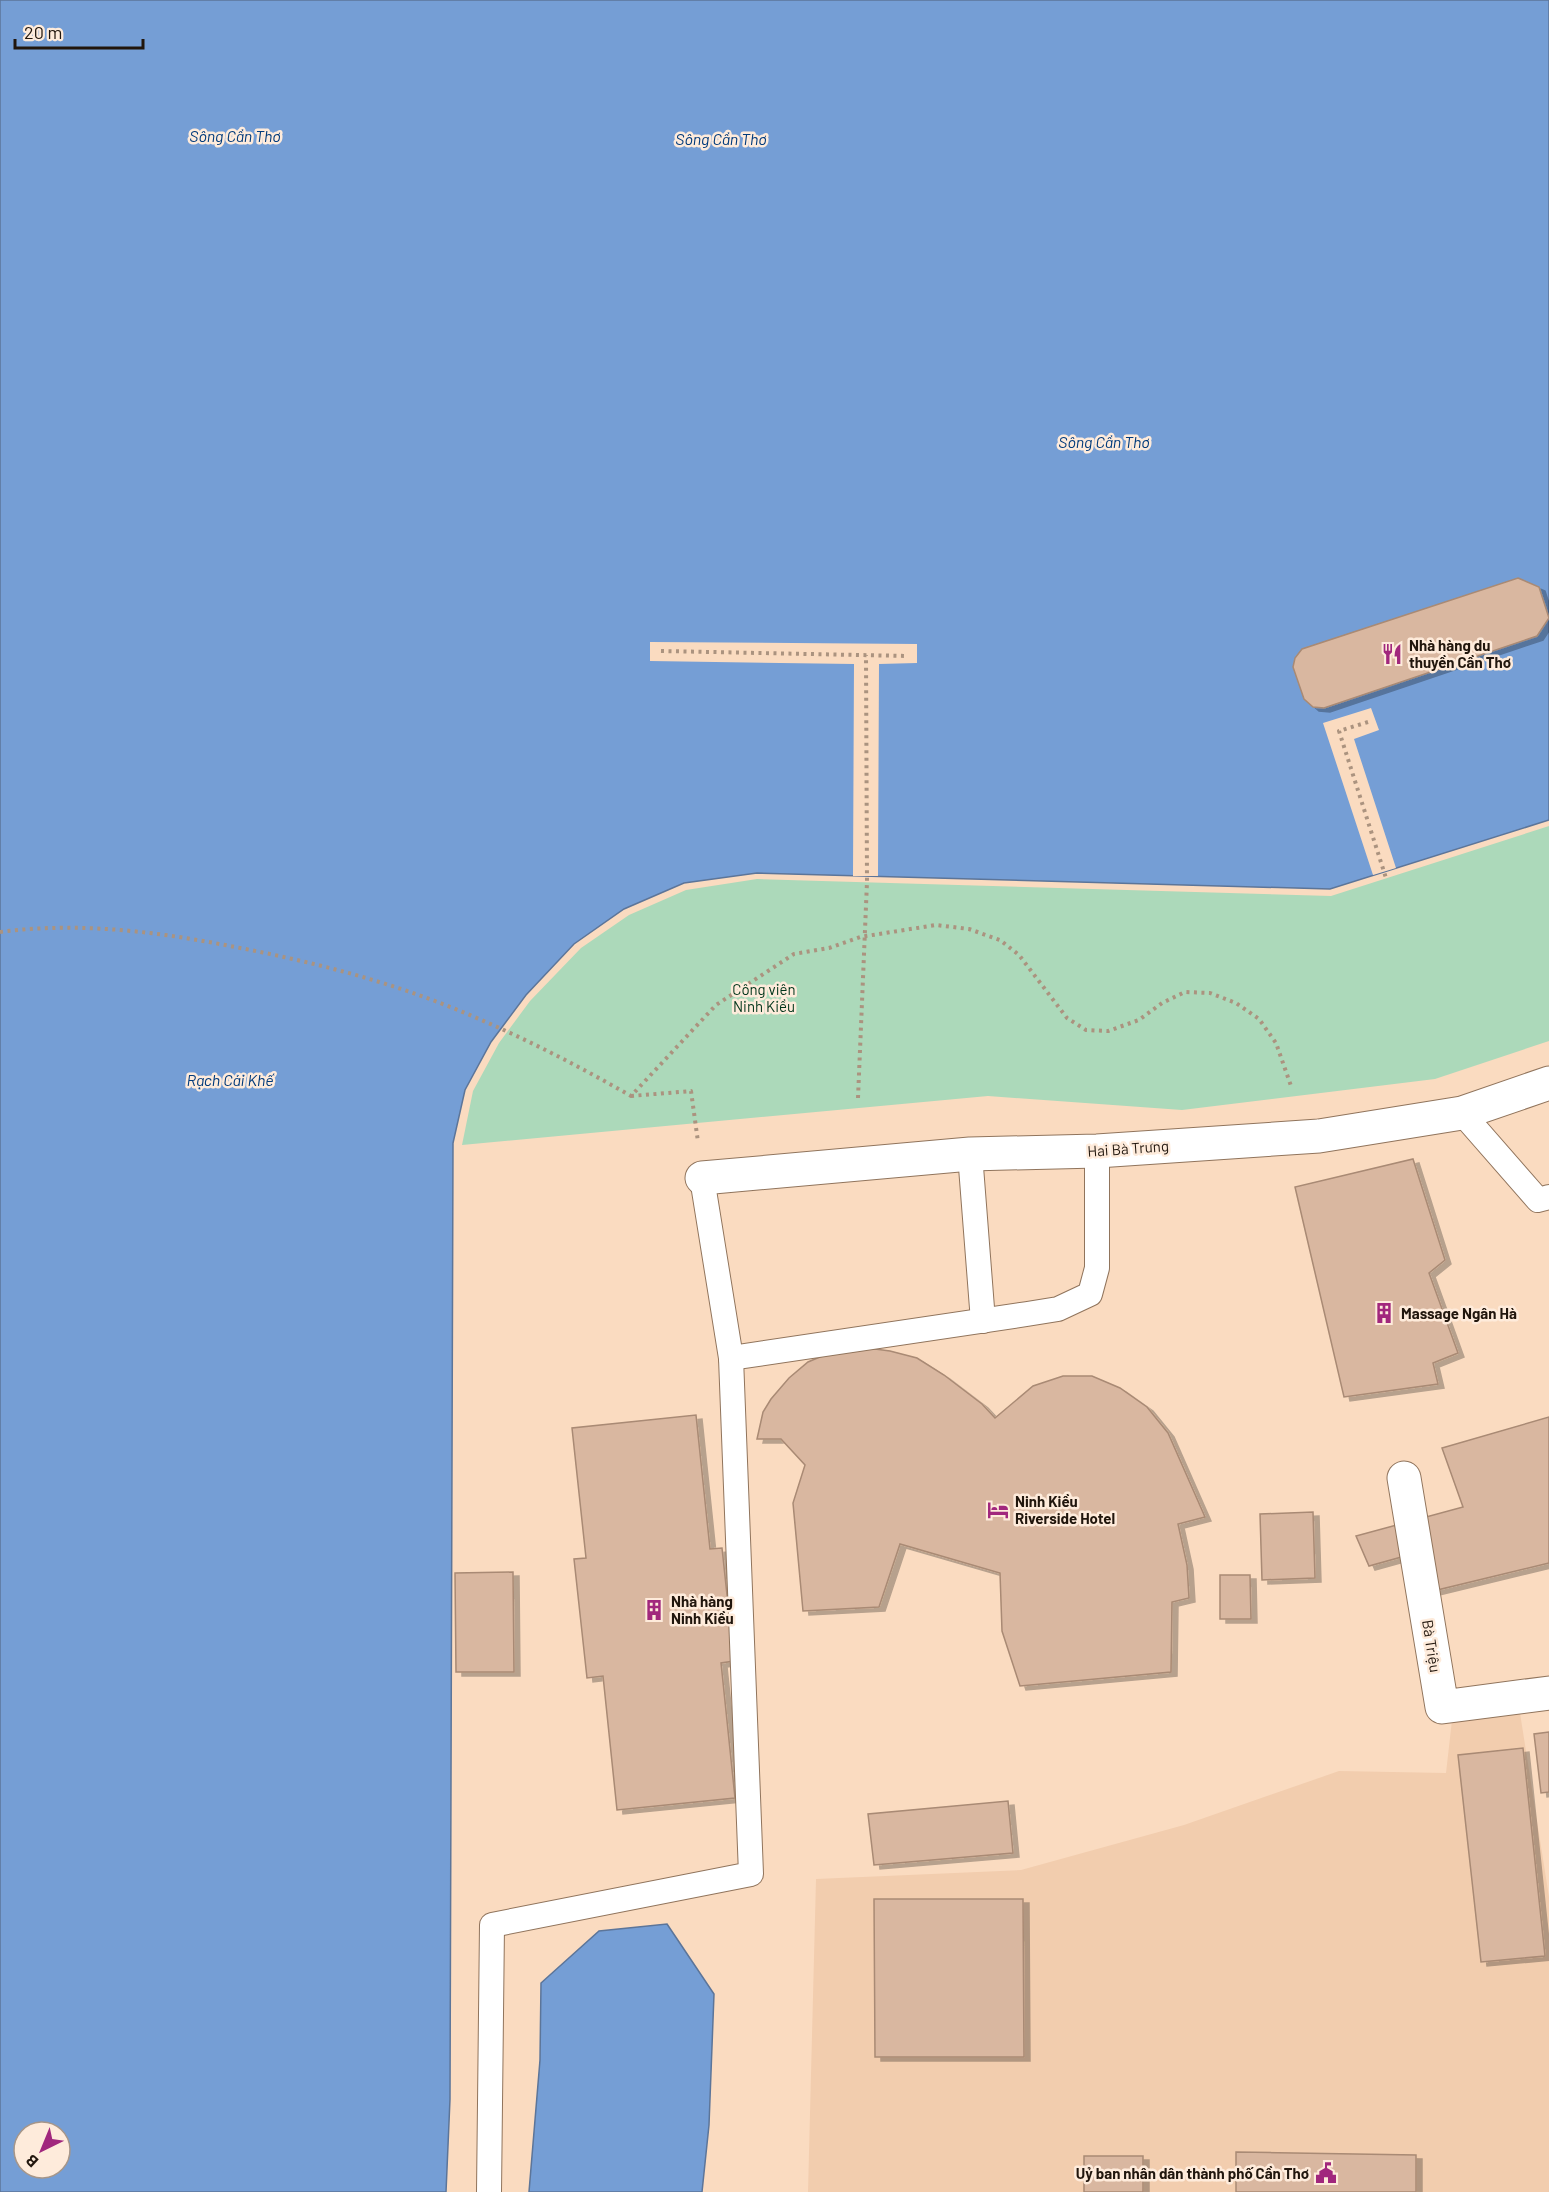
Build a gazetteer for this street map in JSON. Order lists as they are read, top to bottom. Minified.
{"streets":{"street":["Hai Bà Trưng","Bà Triệu"]},"water":["Sông Cần Thơ","Rạch Cái Khế"],"parks":["Công viên Ninh Kiều"],"places":{"restaurant":["Nhà hàng du thuyền Cần Thơ"],"building":["Massage Ngân Hà","Nhà hàng Ninh Kiều"],"hotel":["Ninh Kiều Riverside Hotel"],"public building":["Uỷ ban nhân dân thành phố Cần Thơ"]},"scale_bar":"20 m","north":"bottom left"}
